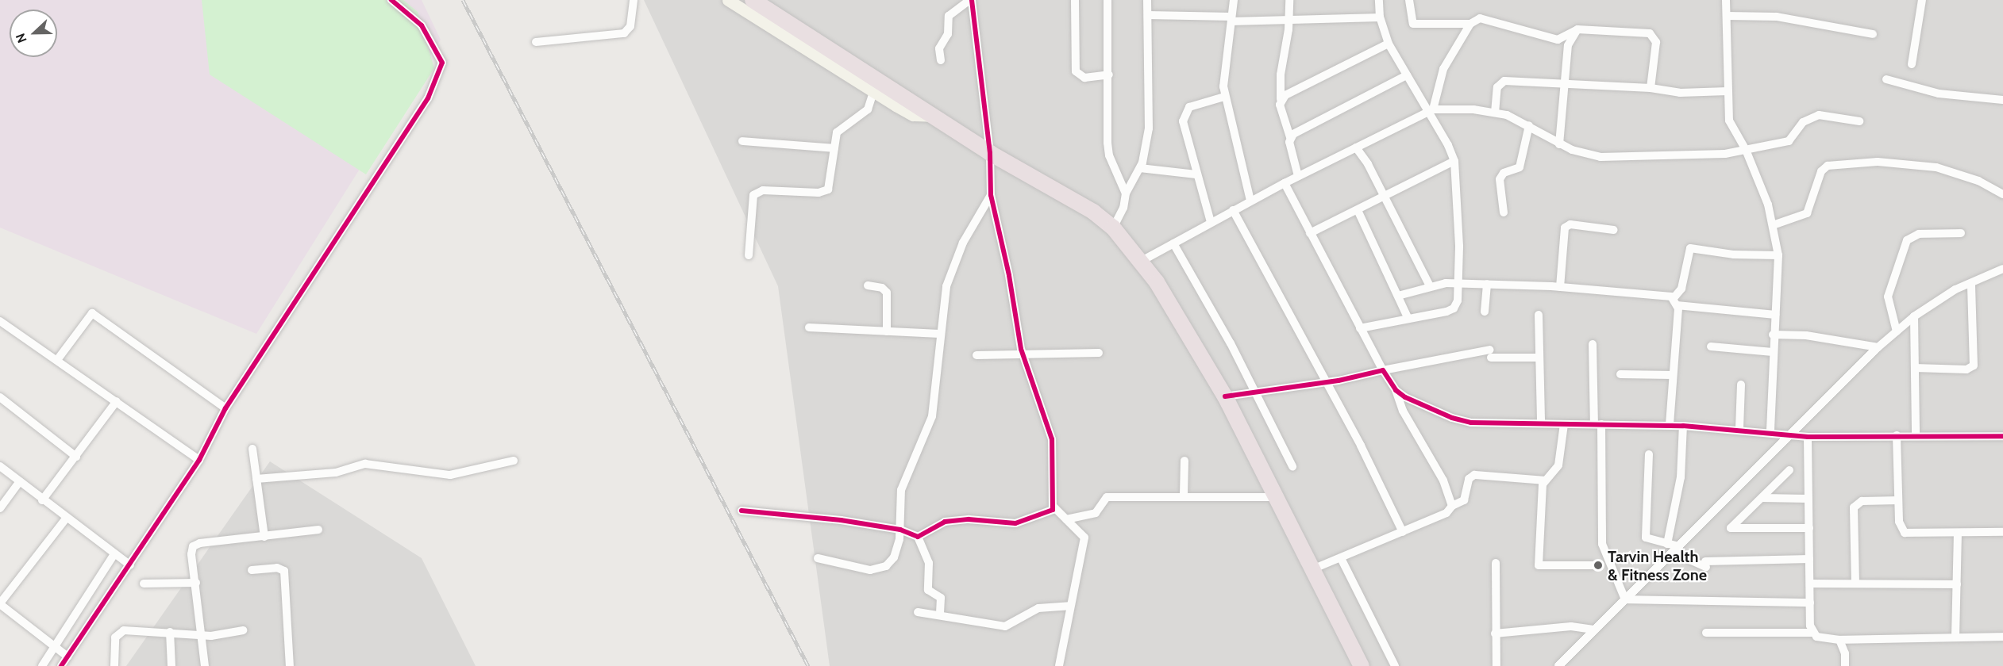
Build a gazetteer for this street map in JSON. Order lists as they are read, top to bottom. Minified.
{"places":["Tarvin Health & Fitness Zone"],"north":"left"}
